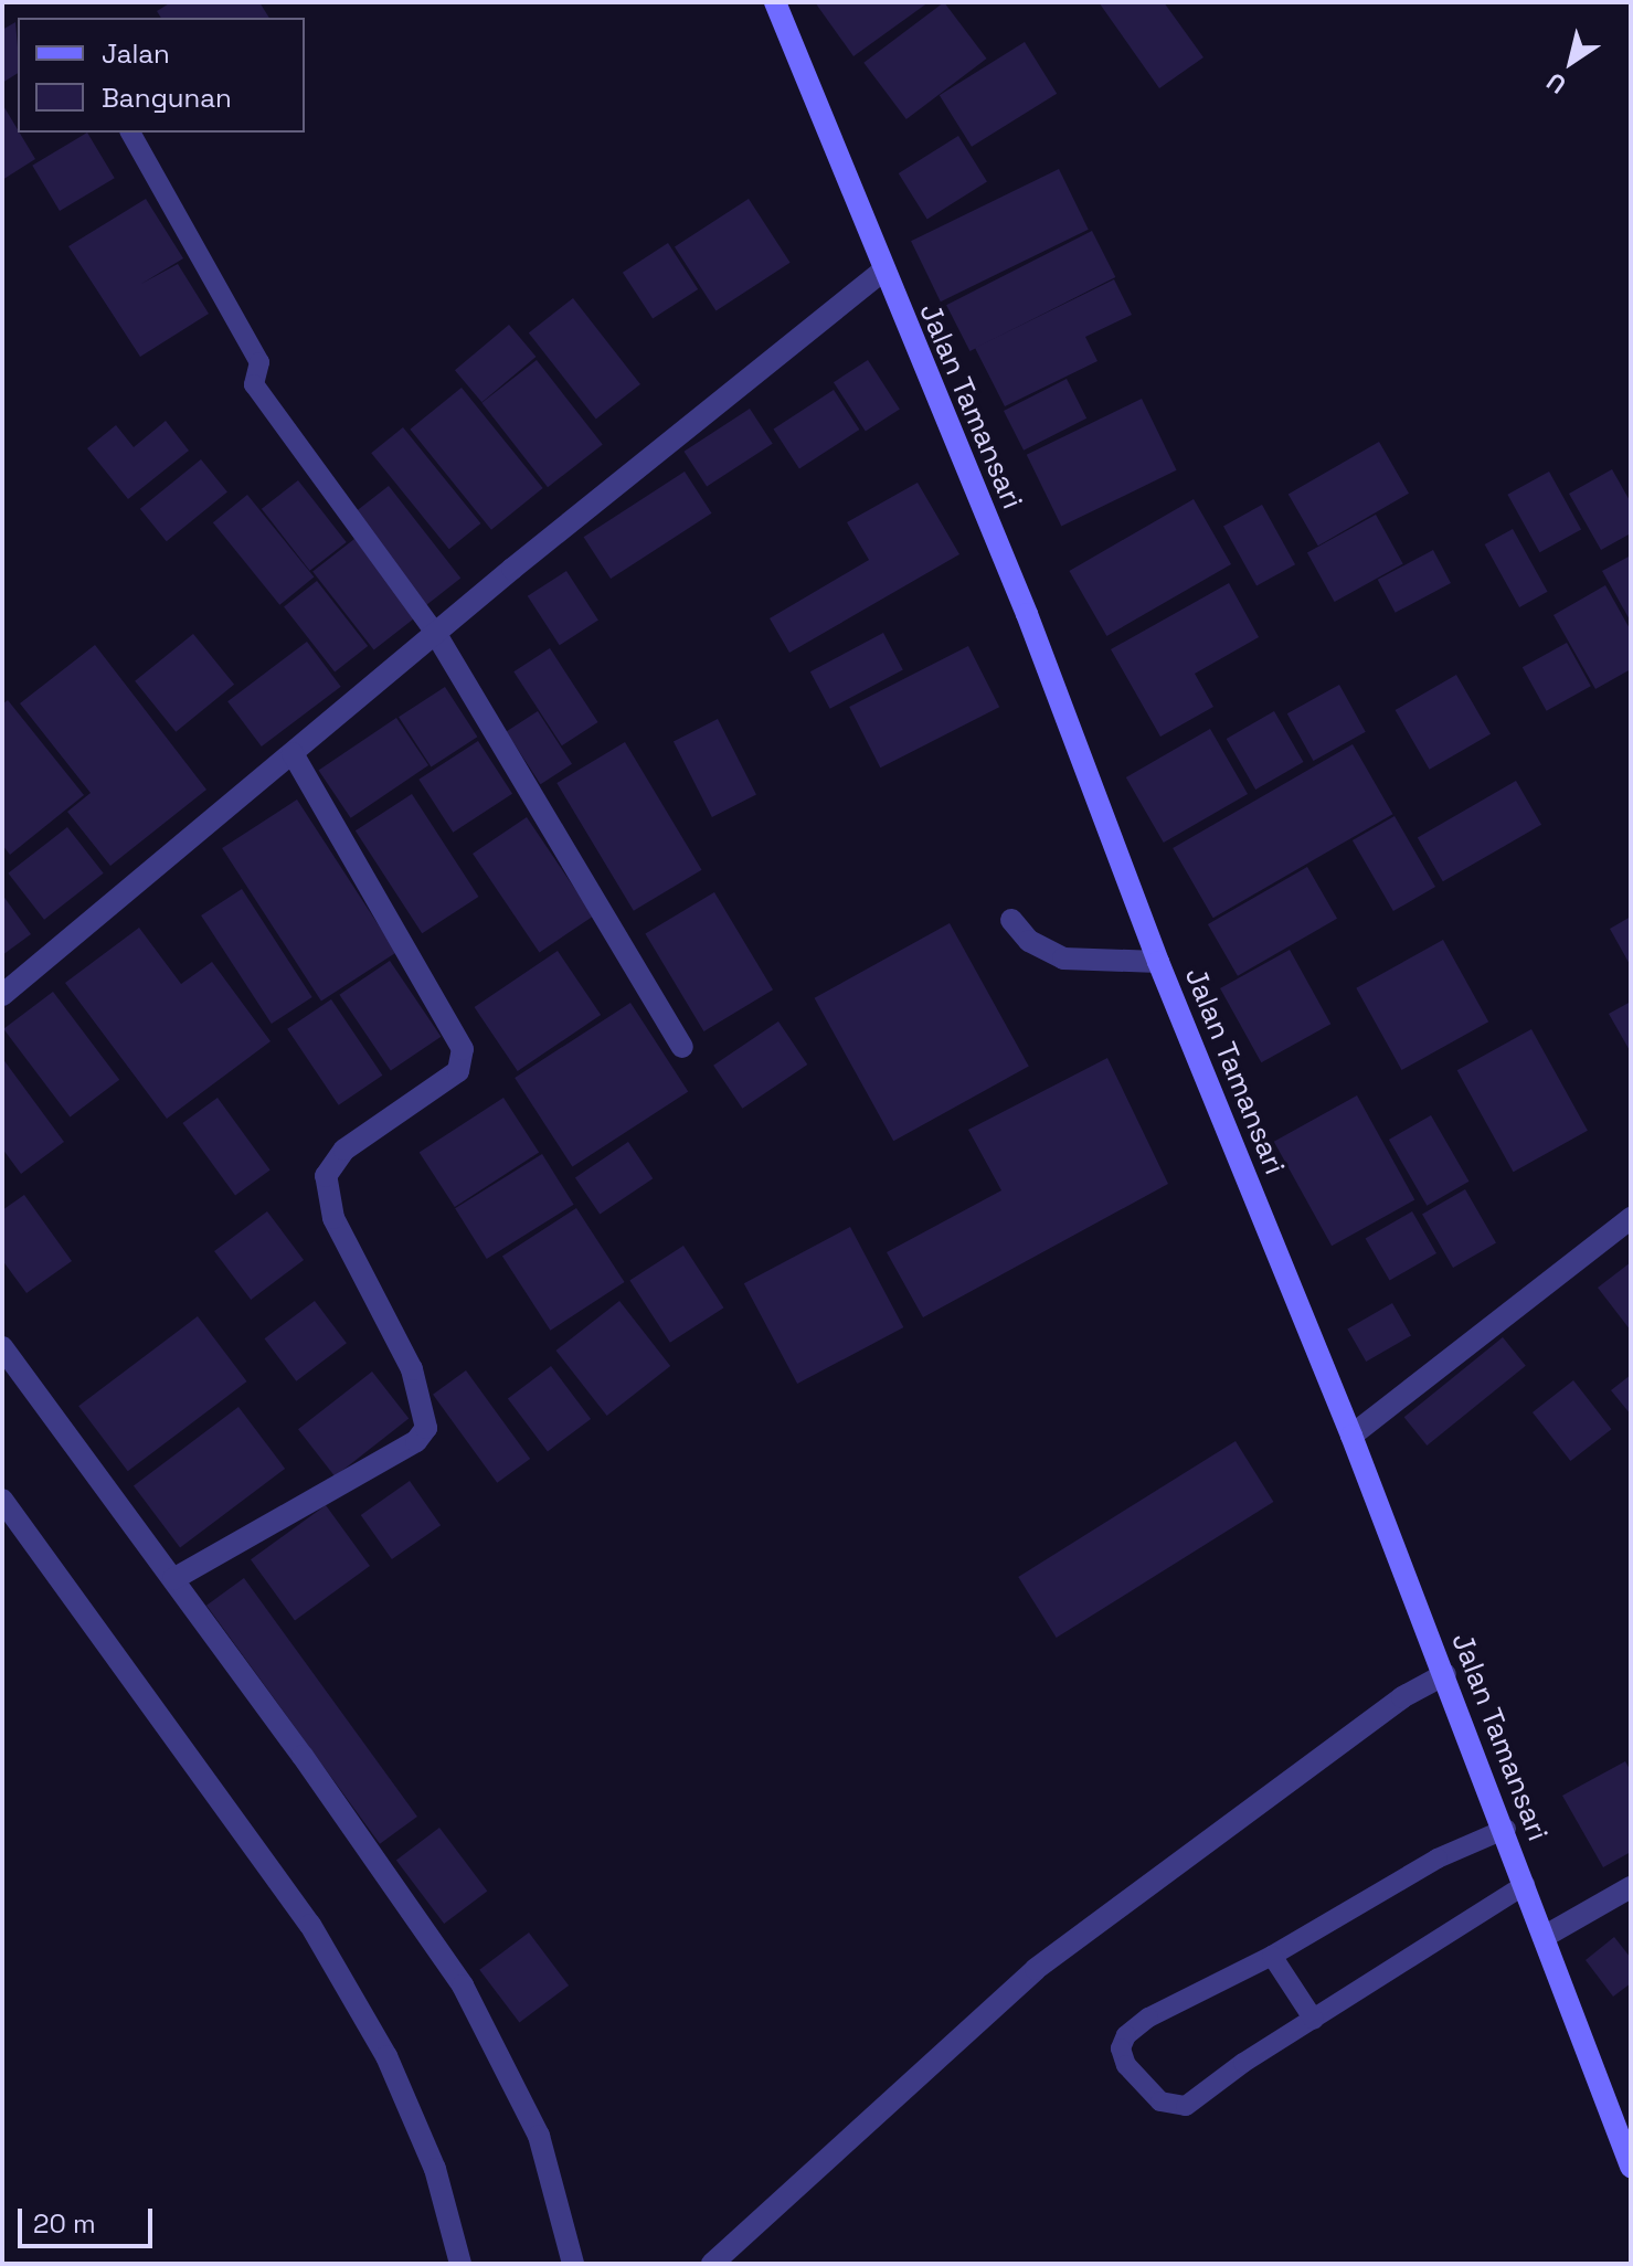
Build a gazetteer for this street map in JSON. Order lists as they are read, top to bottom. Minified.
{"streets":{"main road":["Jalan Tamansari"]},"legend":["Jalan","Bangunan"],"scale_bar":"20 m","north":"bottom left"}
